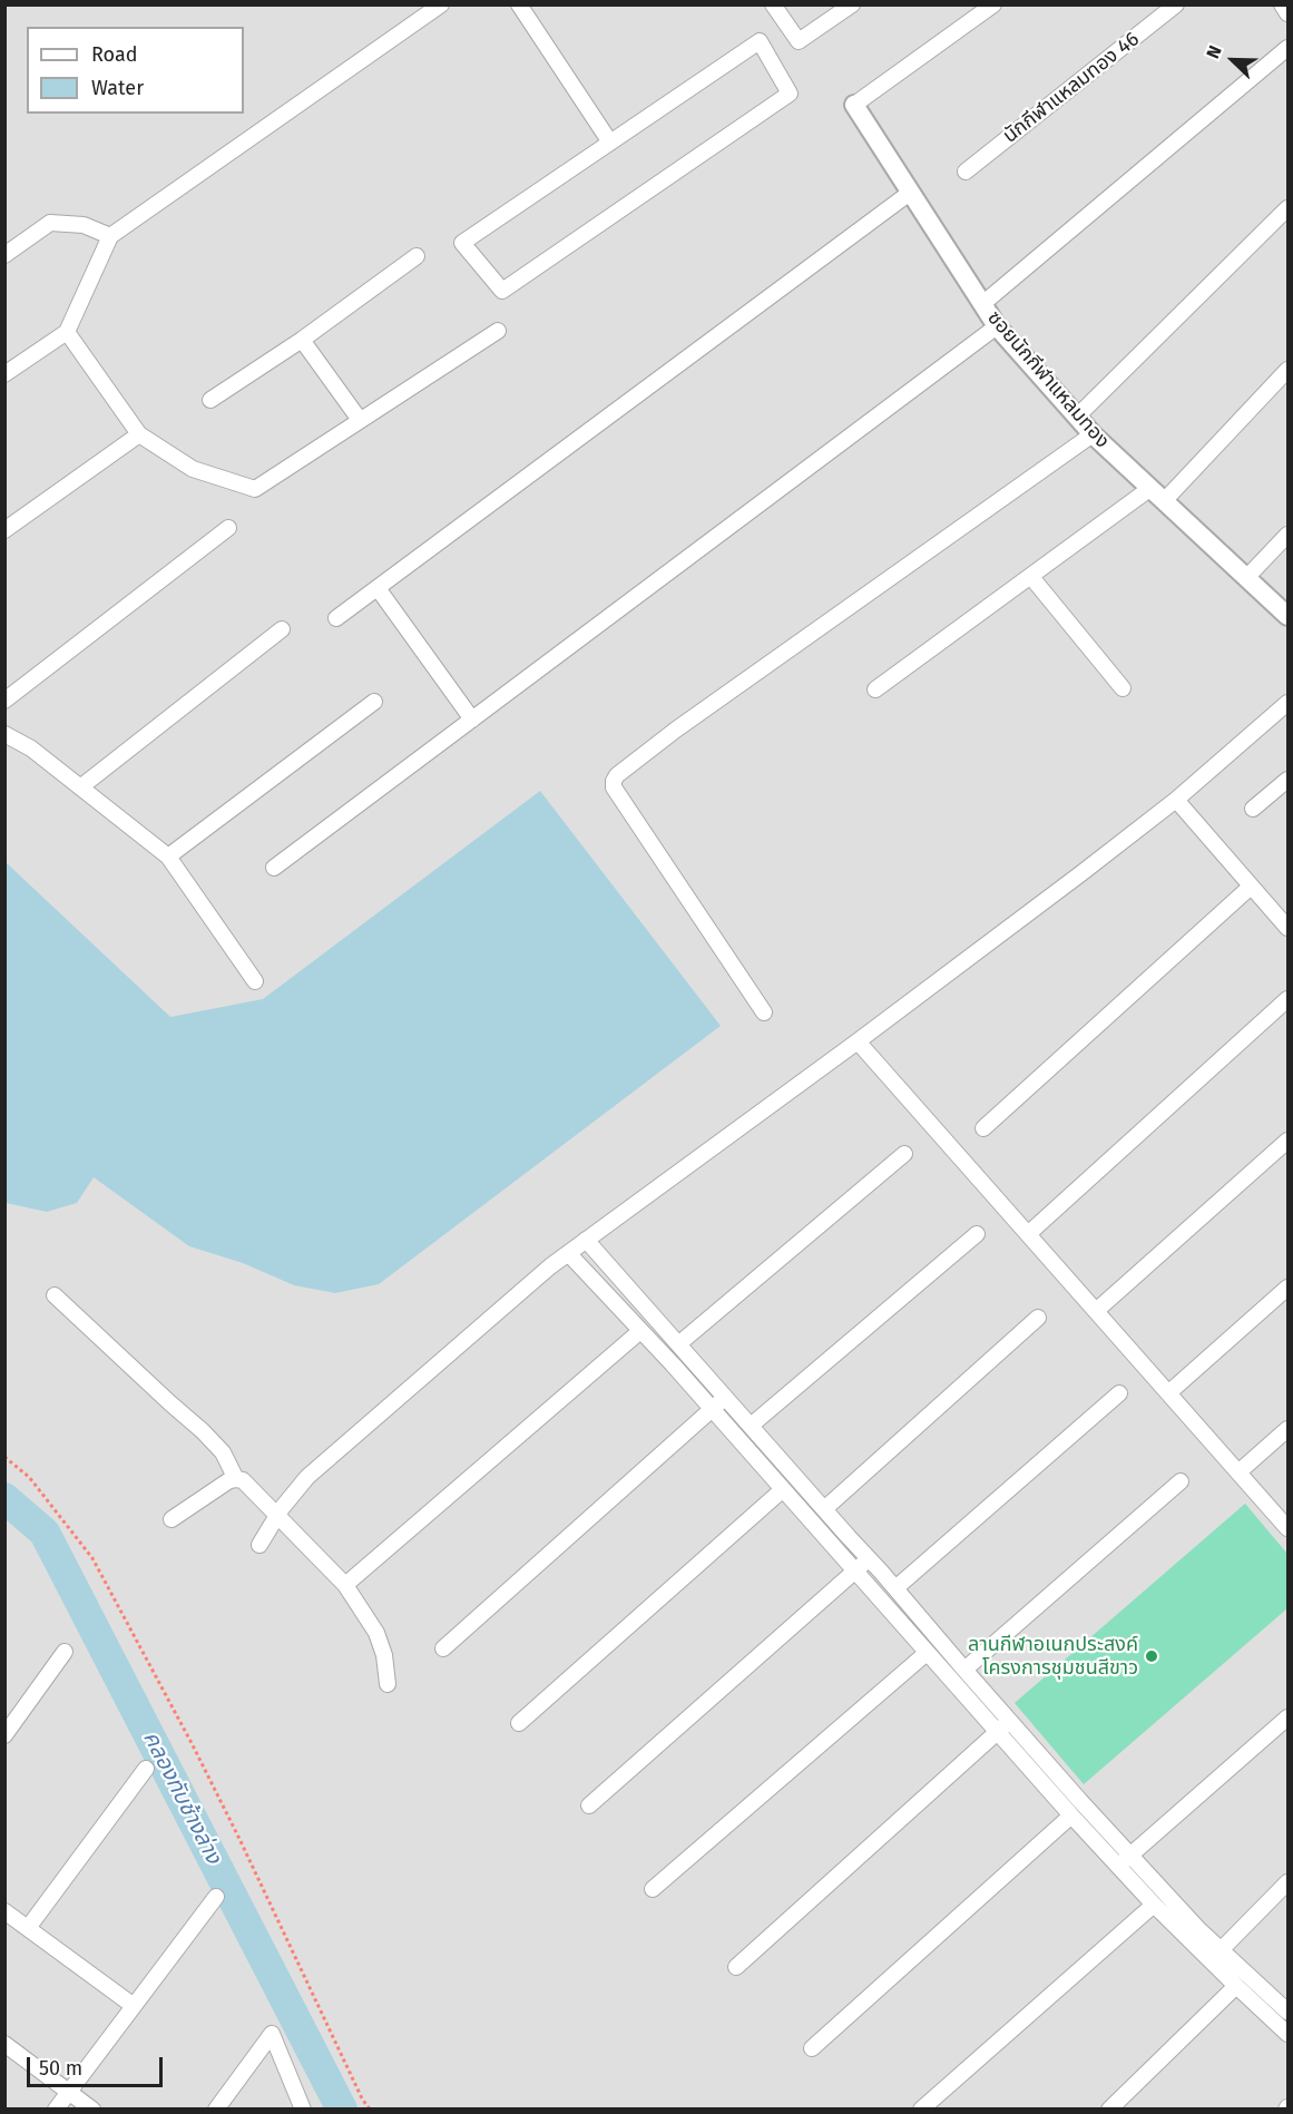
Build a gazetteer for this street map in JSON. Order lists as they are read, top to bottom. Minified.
{"streets":{"street":["นักกีฬาแหลมทอง 46","ซอยนักกีฬาแหลมทอง"]},"water":["คลองทับช้างล่าง"],"places":["ลานกีฬาอเนกประสงค์ โครงการชุมชนสีขาว"],"legend":["Road","Water"],"scale_bar":"50 m","north":"top left"}
